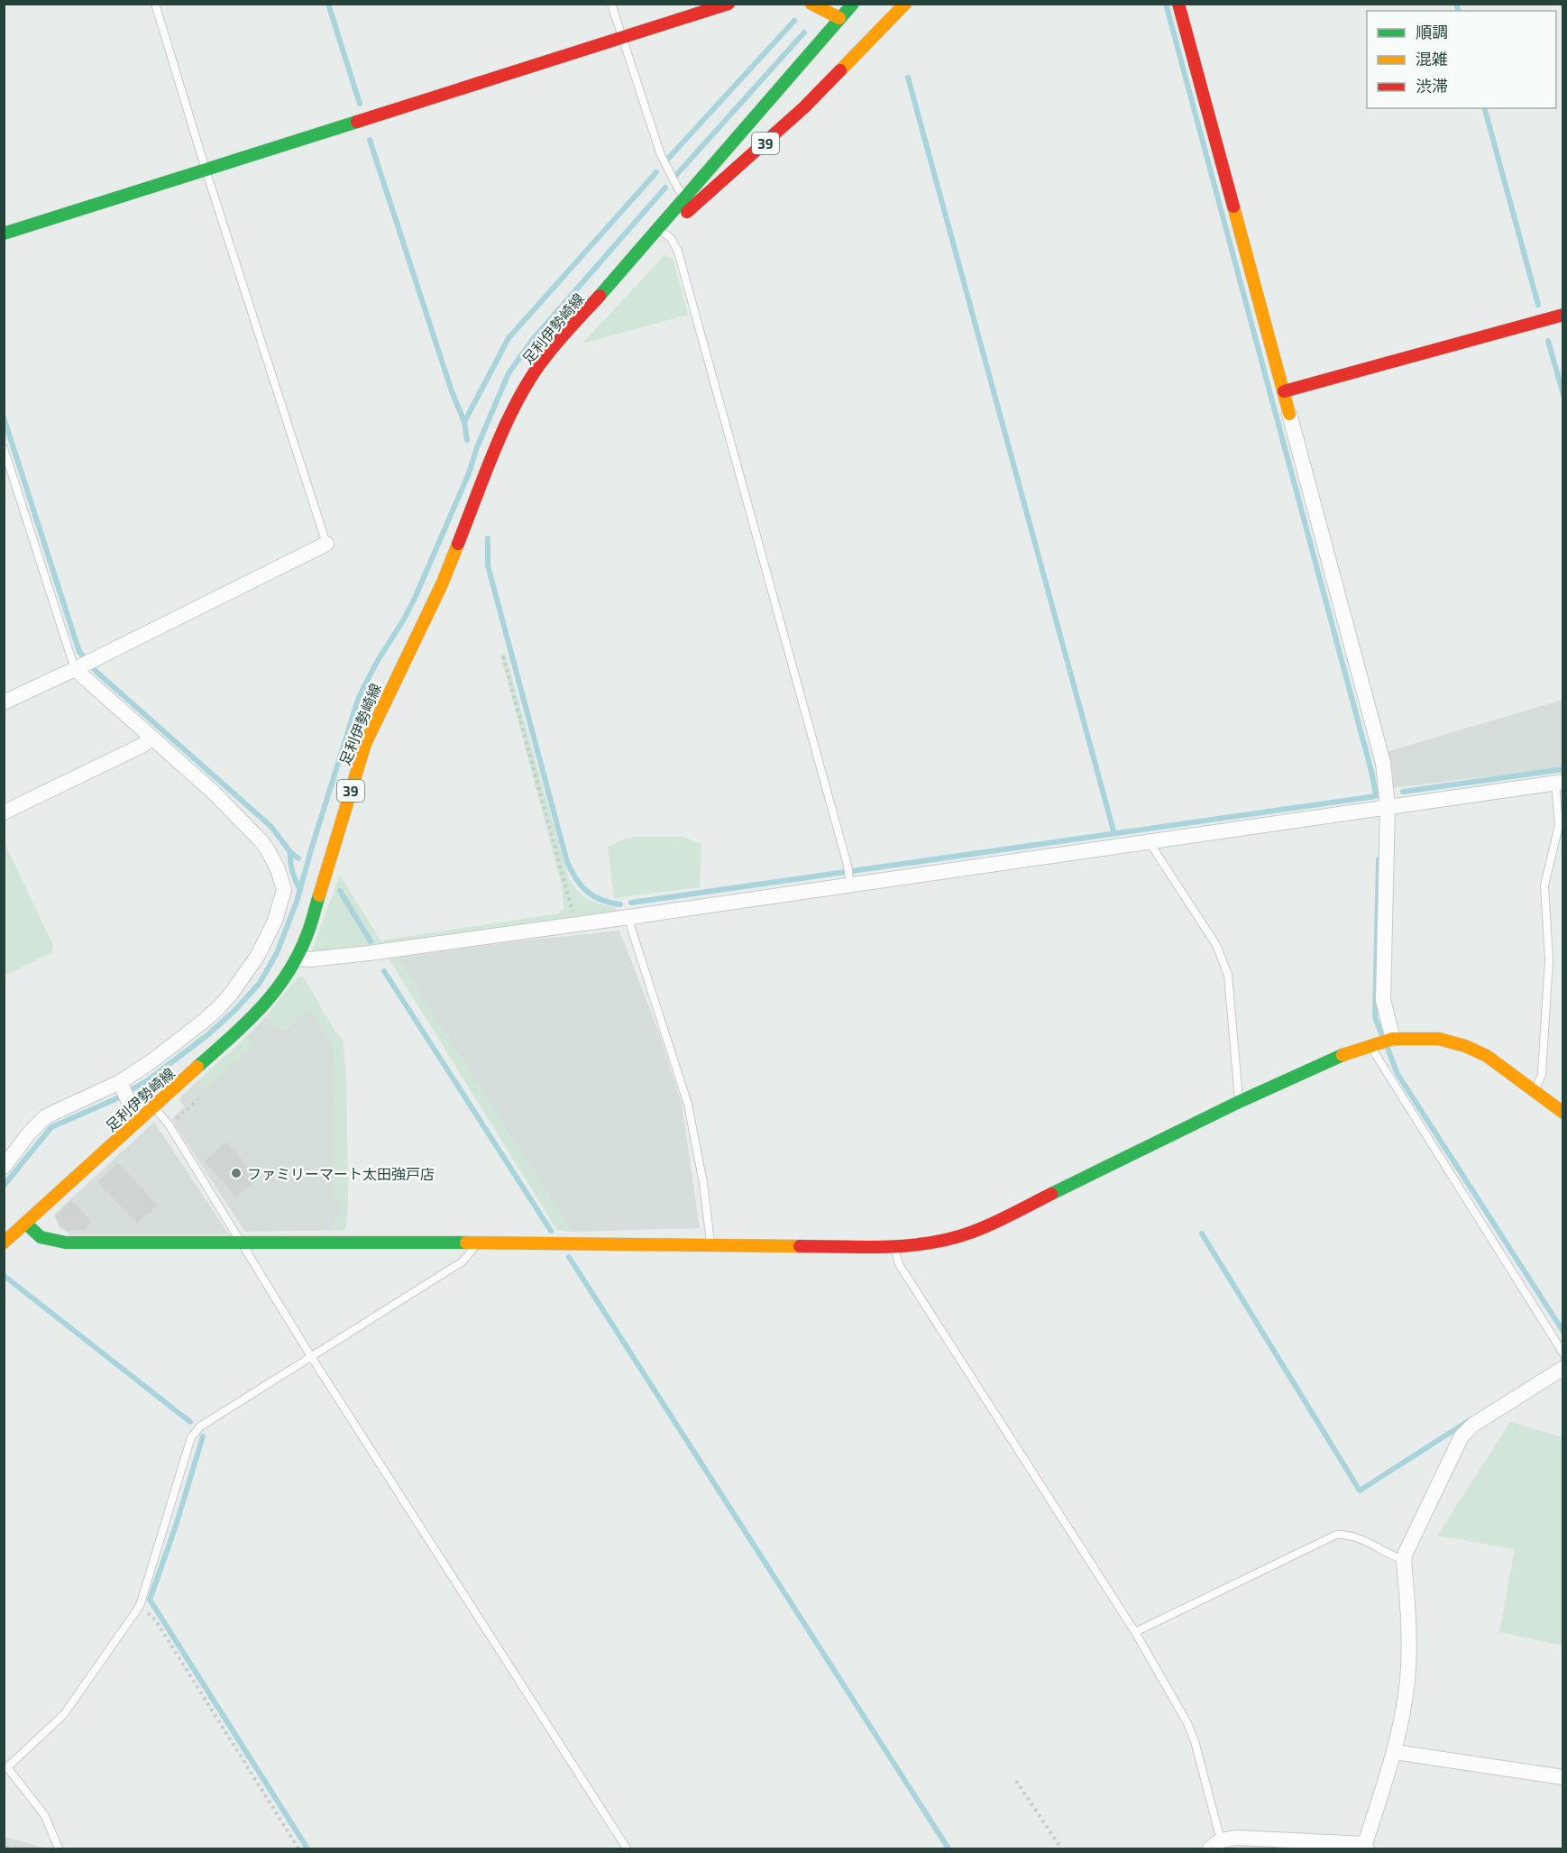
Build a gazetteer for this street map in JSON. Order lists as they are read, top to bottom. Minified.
{"streets":{"street":["39","足利伊勢崎線"]},"places":["ファミリーマート太田強戸店"],"legend":["順調","混雑","渋滞"]}
